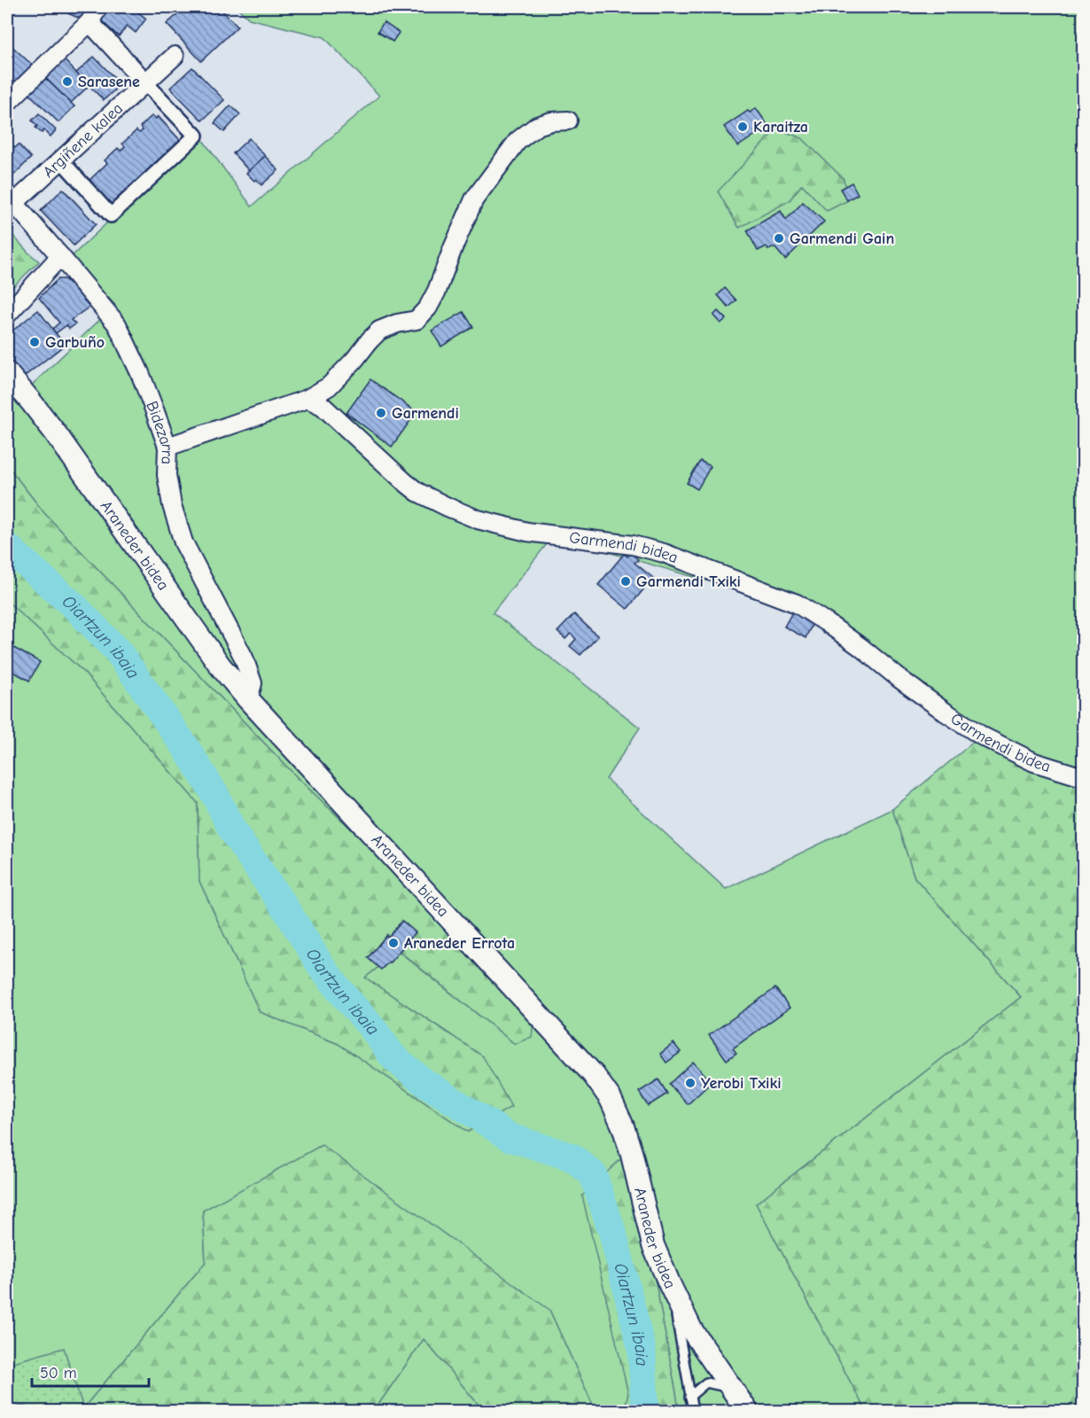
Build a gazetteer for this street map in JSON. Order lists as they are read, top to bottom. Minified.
{"streets":{"street":["Argiñene kalea","Bidezarra","Araneder bidea","Garmendi bidea"]},"crossings":[["Argiñene kalea","Bidezarra"],["Bidezarra","Araneder bidea"]],"water":["Oiartzun ibaia"],"places":["Sarasene","Karaitza","Garmendi Gain","Garbuño","Garmendi","Garmendi Txiki","Araneder Errota","Yerobi Txiki"],"scale_bar":"50 m"}
